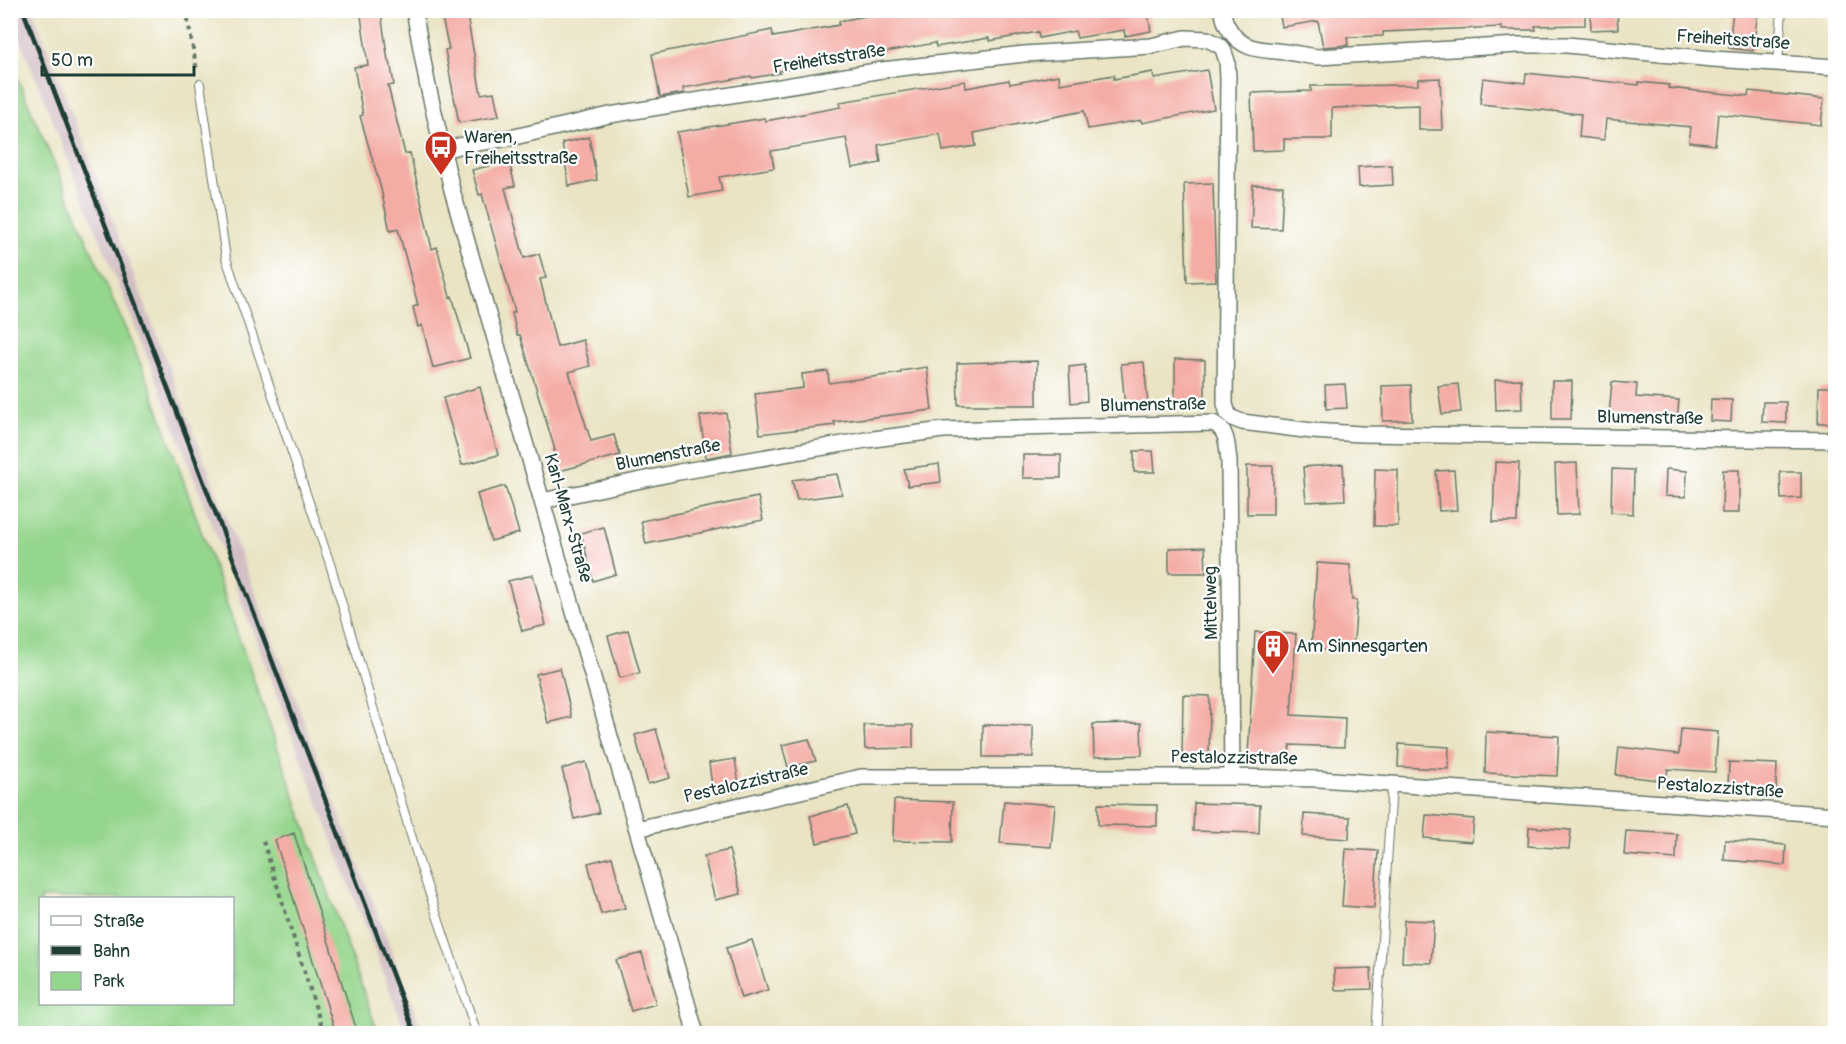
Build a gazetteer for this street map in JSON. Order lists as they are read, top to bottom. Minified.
{"streets":{"street":["Freiheitsstraße","Blumenstraße","Karl-Marx-Straße","Mittelweg","Pestalozzistraße"]},"crossings":[["Freiheitsstraße","Karl-Marx-Straße"],["Blumenstraße","Karl-Marx-Straße"],["Blumenstraße","Mittelweg"],["Karl-Marx-Straße","Pestalozzistraße"],["Mittelweg","Pestalozzistraße"]],"places":{"bus stop":["Waren, Freiheitsstraße"],"building":["Am Sinnesgarten"]},"legend":["Straße","Bahn","Park"],"scale_bar":"50 m"}
